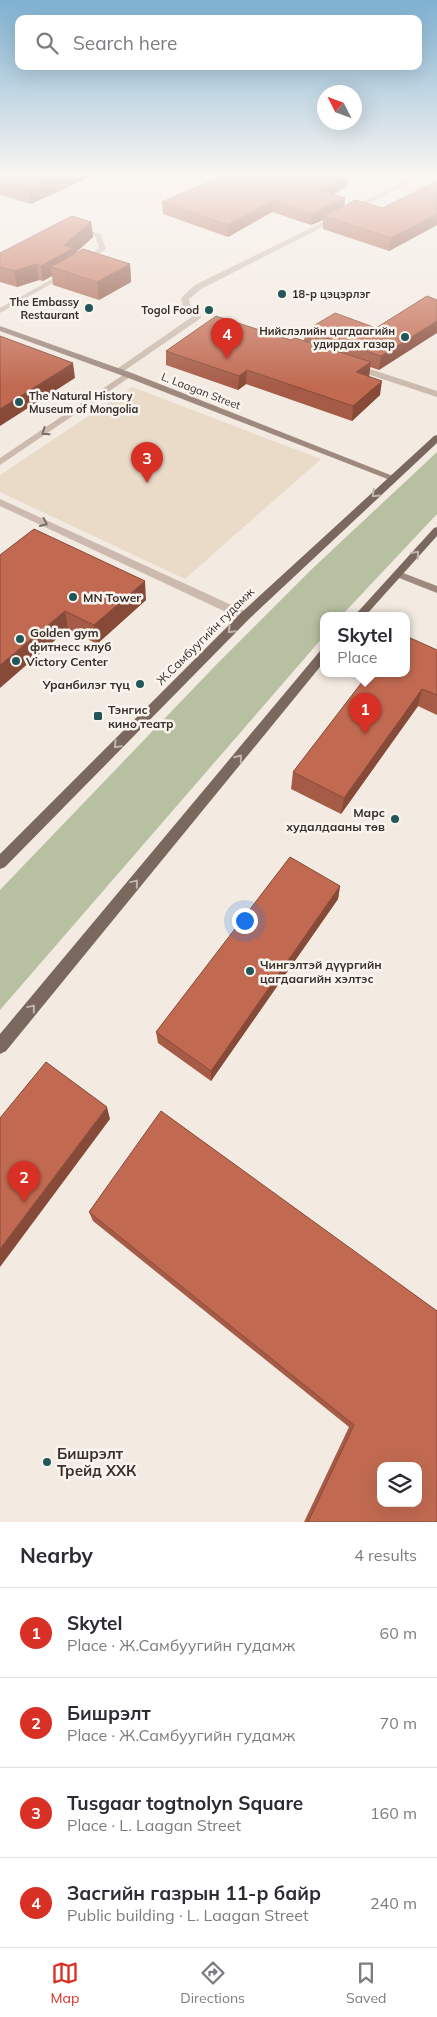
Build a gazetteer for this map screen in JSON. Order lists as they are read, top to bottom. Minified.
{"streets":{"main road":["L. Laagan Street","Ж.Самбуугийн гудамж"]},"crossings":[["L. Laagan Street","Ж.Самбуугийн гудамж"]],"places":{"other":["18-р цэцэрлэг","The Embassy Restaurant","Togol Food","Нийслэлийн цагдаагийн удирдах газар","The Natural History Museum of Mongolia","MN Tower","Golden gym фитнесс клуб","Victory Center","Уранбилэг түц","Марс худалдааны төв","Чингэлтэй дүүргийн цагдаагийн хэлтэс","Бишрэлт Трейд ХХК"],"transit":["Тэнгис кино театр"]},"north":"top left","page":{"search":"Search here","pins":["4","3","1","2"],"popup":["Skytel","Place"],"heading":["Nearby","4 results"],"list":[{"mark":"1","name":"Skytel","note":"Place · Ж.Самбуугийн гудамж","value":"60 m"},{"mark":"2","name":"Бишрэлт","note":"Place · Ж.Самбуугийн гудамж","value":"70 m"},{"mark":"3","name":"Tusgaar togtnolyn Square","note":"Place · L. Laagan Street","value":"160 m"},{"mark":"4","name":"Засгийн газрын 11-р байр","note":"Public building · L. Laagan Street","value":"240 m"}],"nav":["Map","Directions","Saved"]}}
